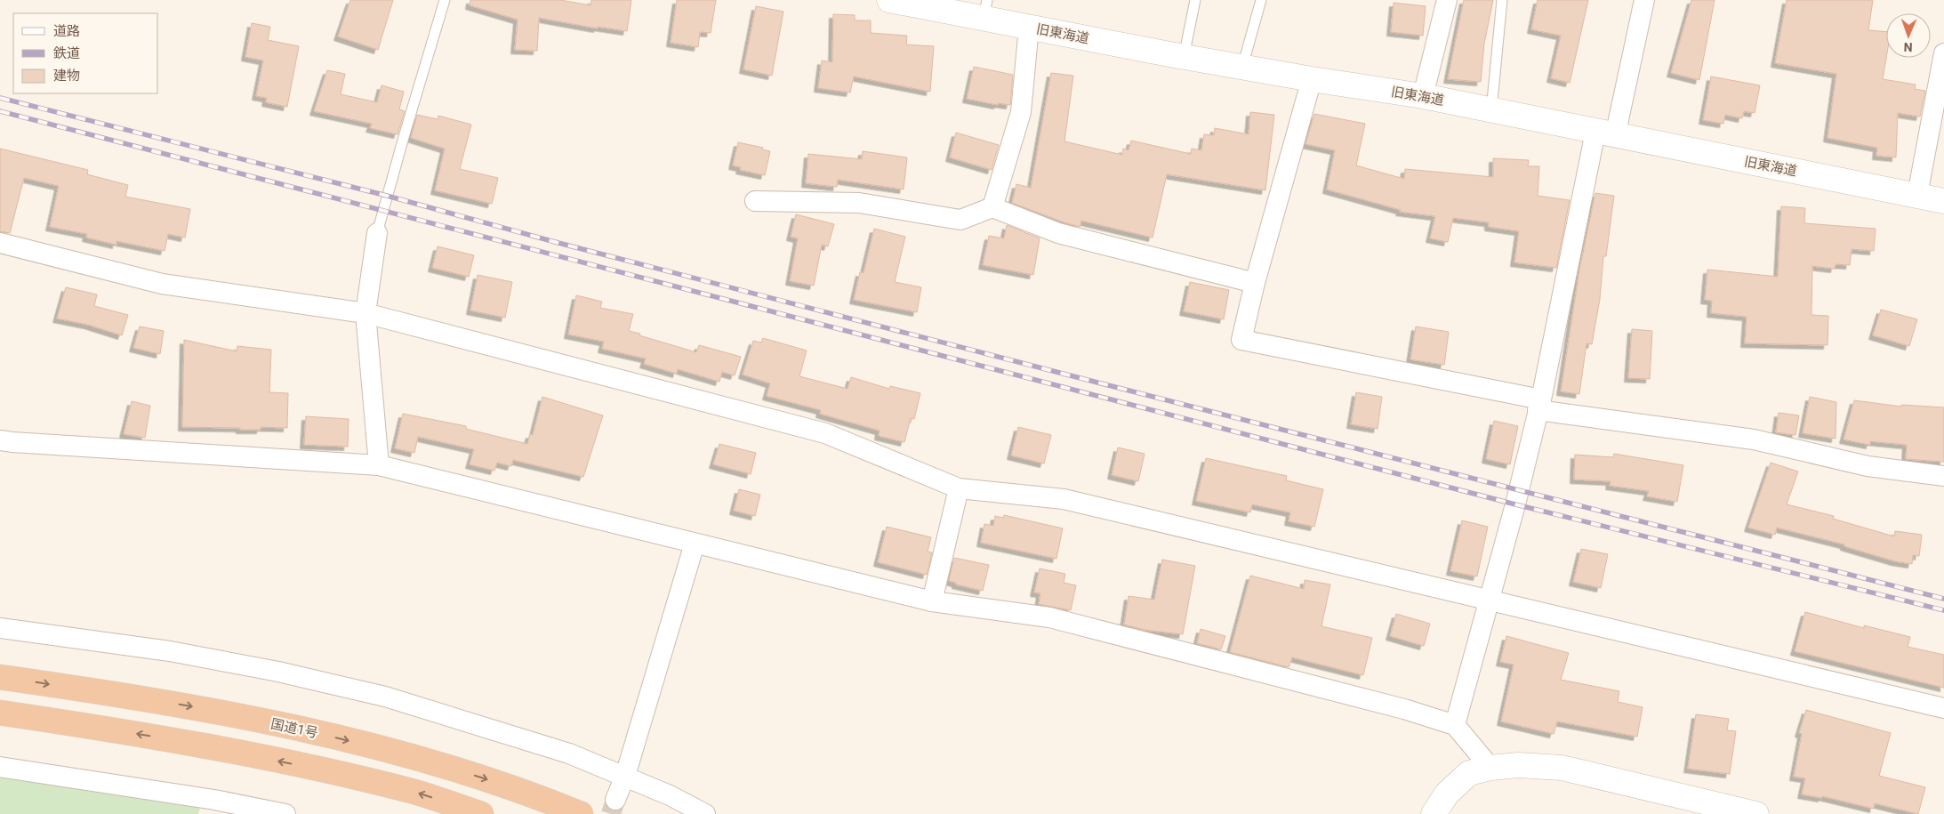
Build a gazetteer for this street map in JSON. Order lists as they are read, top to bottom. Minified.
{"streets":{"highway":["国道1号"],"main road":["旧東海道"]},"legend":["道路","鉄道","建物"],"north":"bottom"}
